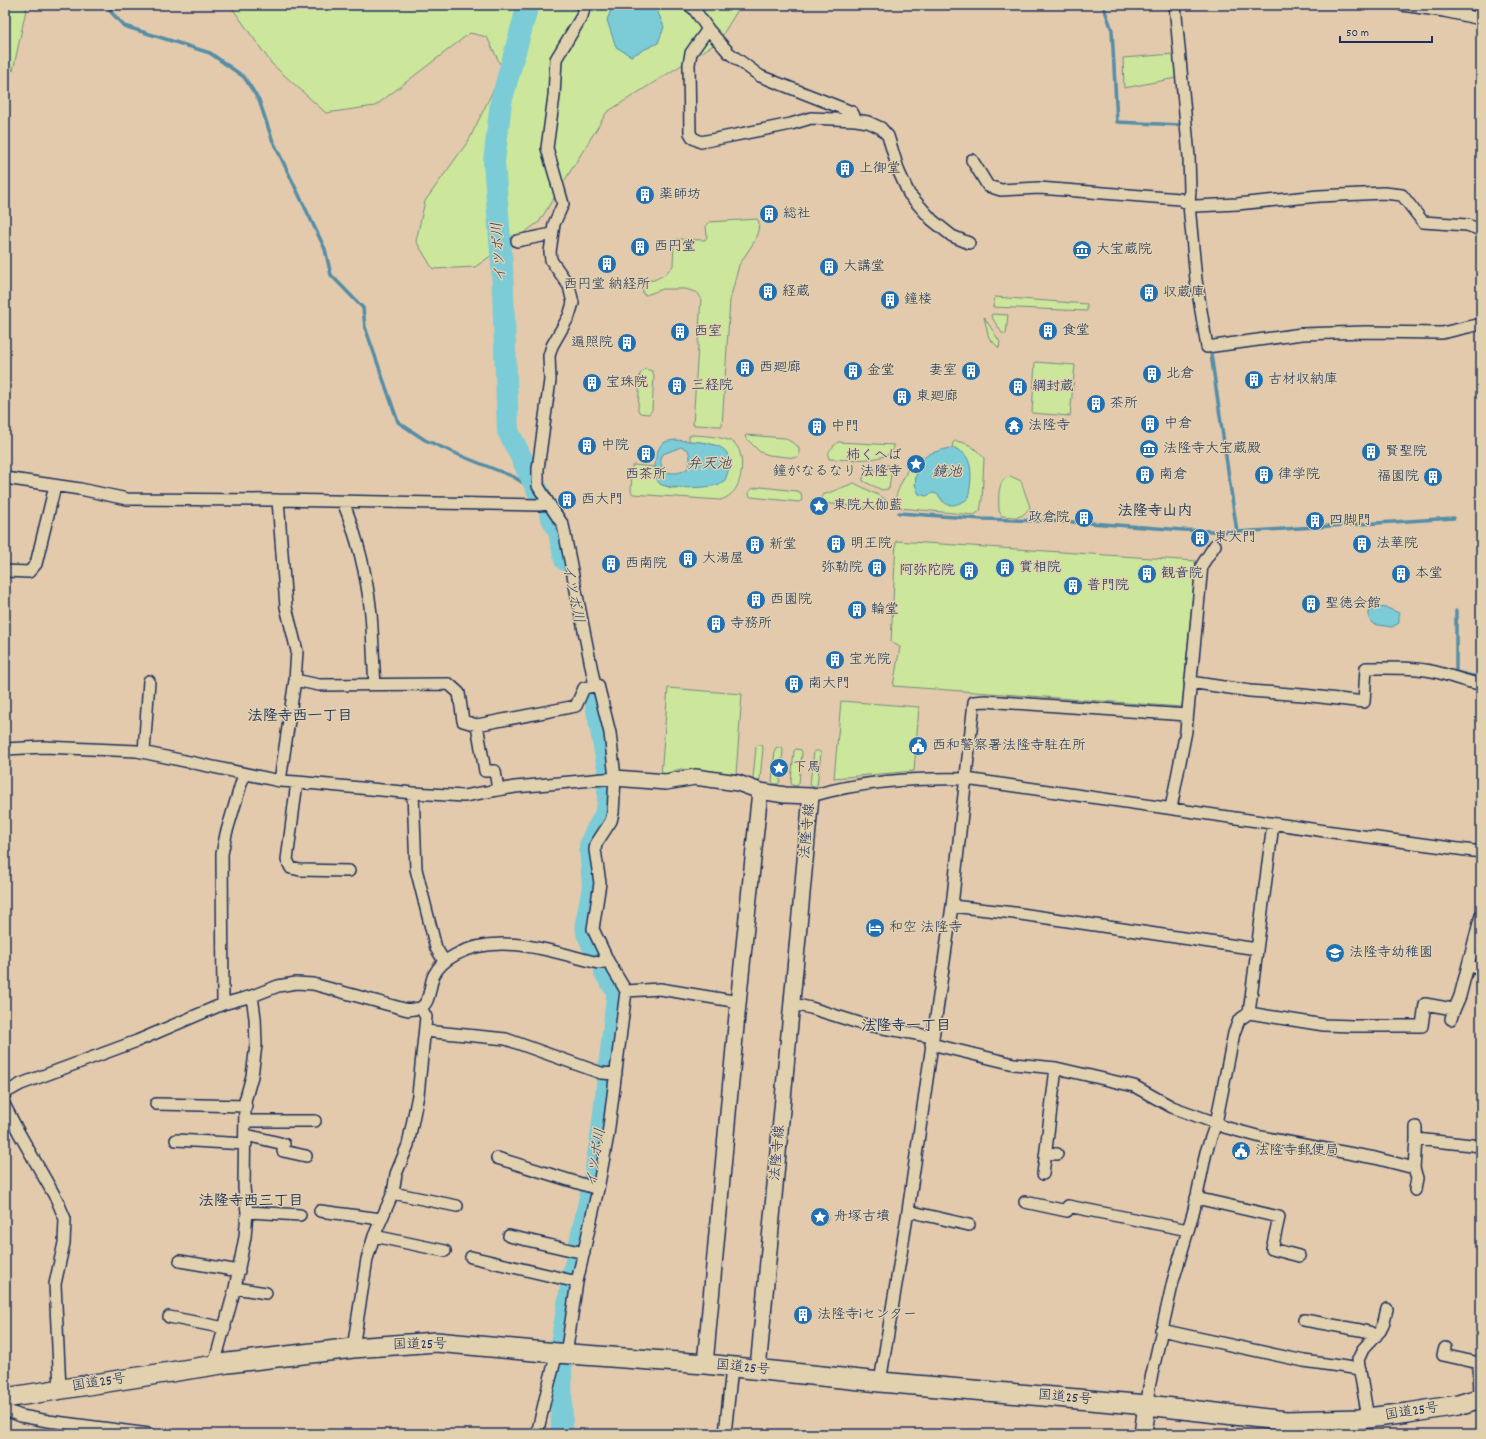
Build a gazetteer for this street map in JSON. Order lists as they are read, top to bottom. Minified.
{"streets":{"highway":["国道25号"],"main road":["法隆寺線"]},"crossings":[["法隆寺線","国道25号"]],"districts":["法隆寺山内","法隆寺西一丁目","法隆寺一丁目","法隆寺西三丁目"],"water":["イツボ川","弁天池","鏡池"],"places":{"building":["上御堂","薬師坊","総社","西円堂","西円堂 納経所","大講堂","経蔵","収蔵庫","鐘楼","食堂","西室","遍照院","西廻廊","金堂","妻室","北倉","古材収納庫","宝珠院","三経院","綱封蔵","東廻廊","茶所","中倉","中門","中院","賢聖院","西茶所","南倉","律学院","福園院","西大門","政倉院","四脚門","東大門","明王院","法華院","新堂","大湯屋","西南院","弥勒院","實相院","阿弥陀院","観音院","本堂","普門院","西園院","聖徳会館","輪堂","寺務所","宝光院","南大門","法隆寺iセンター"],"museum":["大宝蔵院","法隆寺大宝蔵殿"],"temple":["法隆寺"],"place":["柿くへば 鐘がなるなり 法隆寺","東院大伽藍","下馬","舟塚古墳"],"public building":["西和警察署法隆寺駐在所","法隆寺郵便局"],"hotel":["和空 法隆寺"],"school or university":["法隆寺幼稚園"]},"scale_bar":"50 m"}
